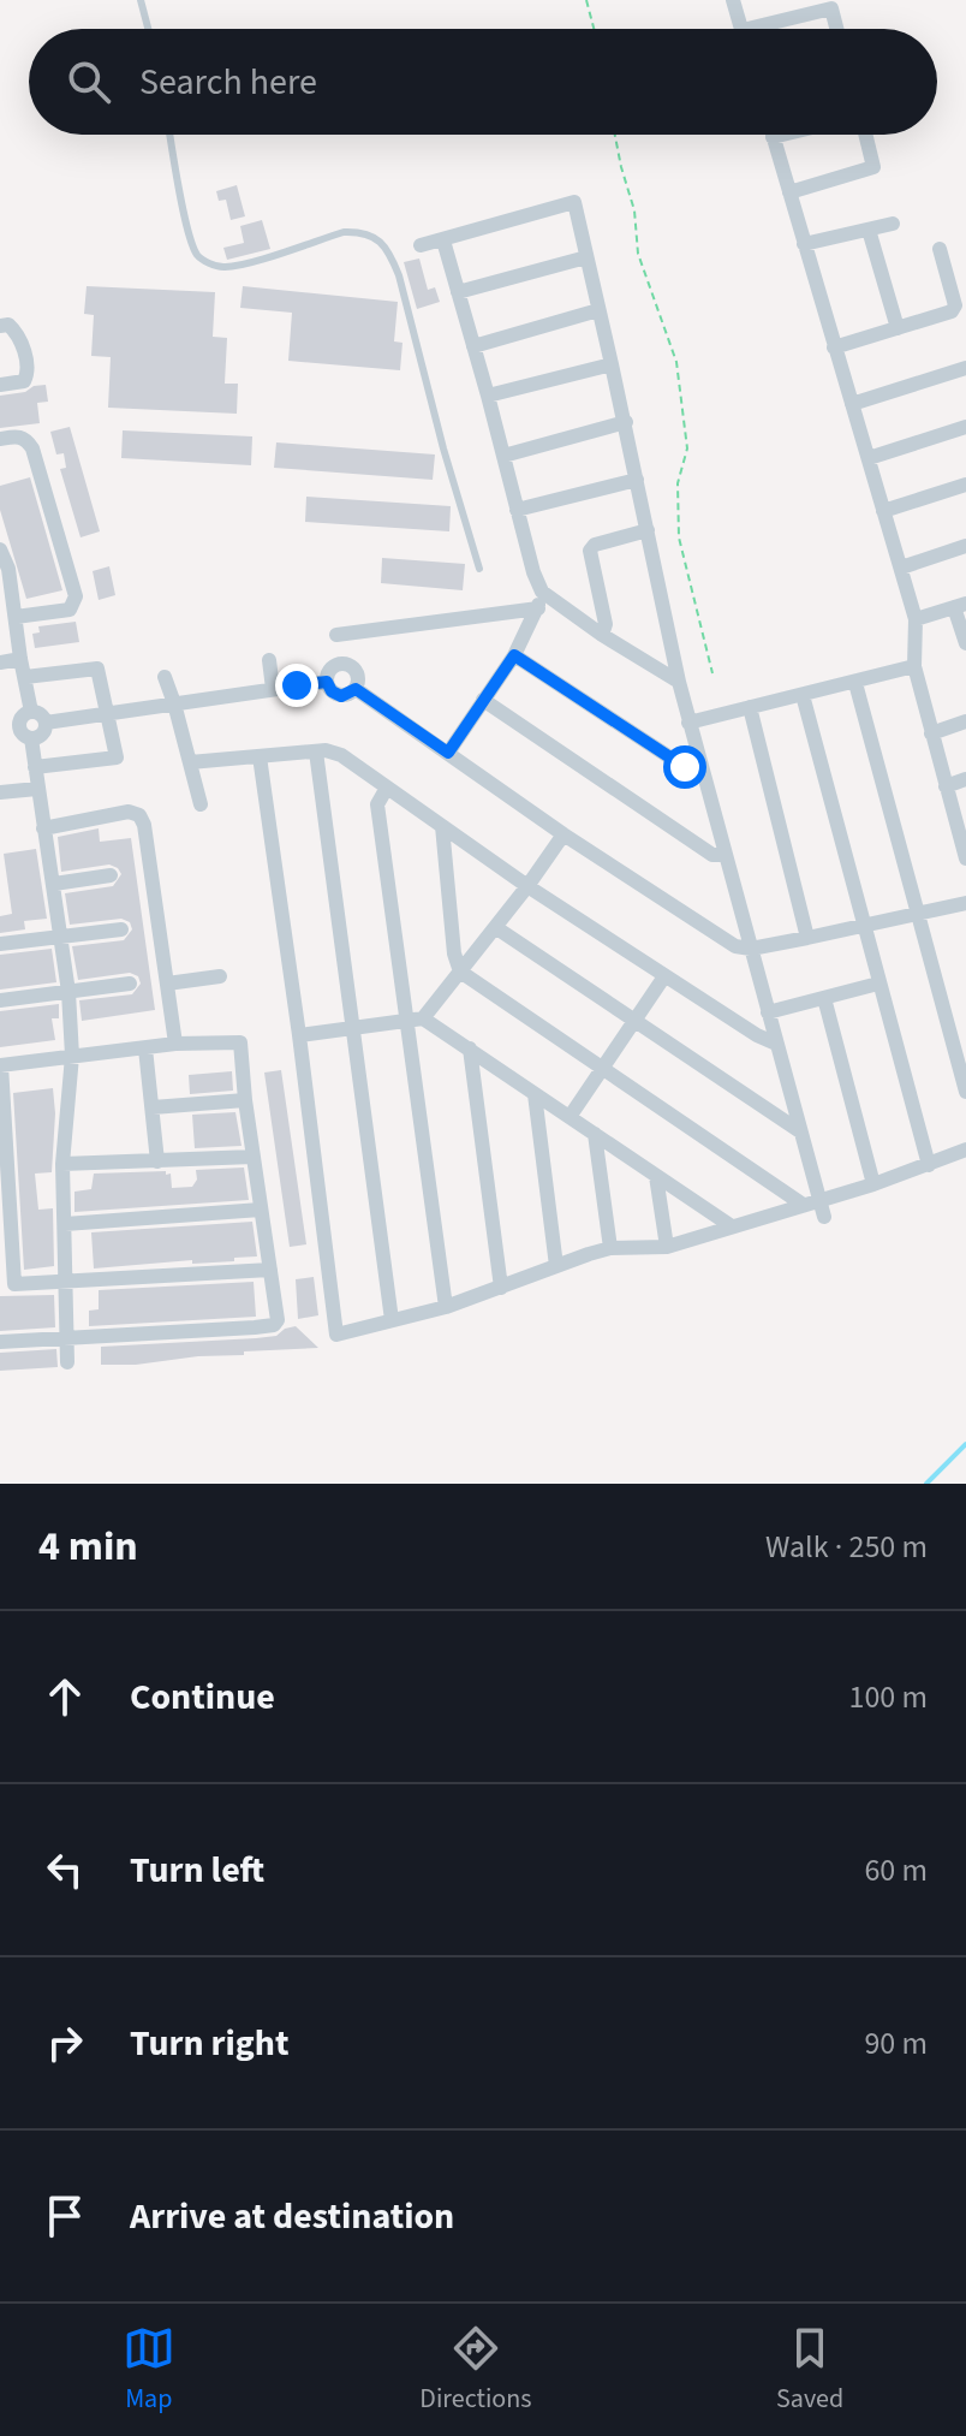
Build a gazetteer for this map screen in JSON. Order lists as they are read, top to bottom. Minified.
{"page":{"search":"Search here","heading":["4 min","Walk · 250 m"],"list":[["Continue","100 m"],["Turn left","60 m"],["Turn right","90 m"],"Arrive at destination"],"nav":["Map","Directions","Saved"]}}
